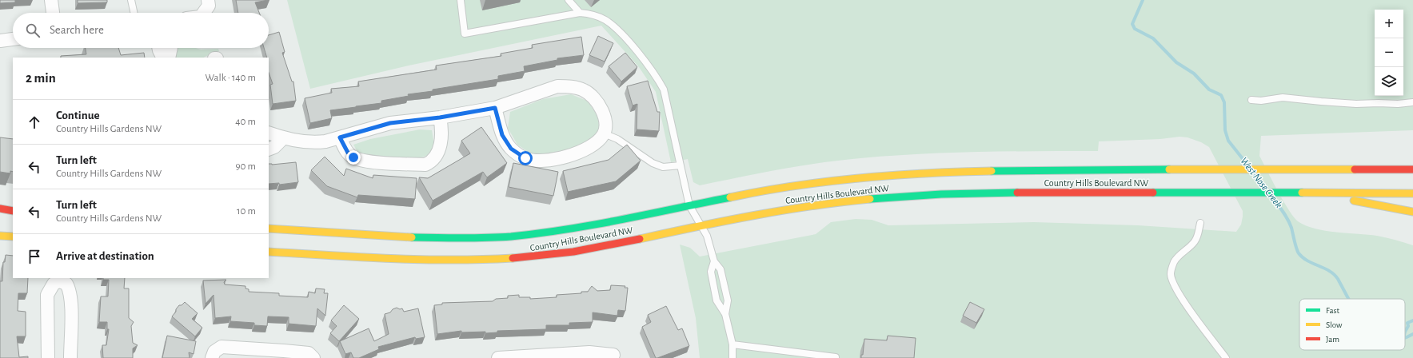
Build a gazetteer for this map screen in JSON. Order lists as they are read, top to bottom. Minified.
{"streets":{"main road":["Country Hills Boulevard NW"]},"water":["West Nose Creek"],"legend":["Fast","Slow","Jam"],"page":{"map_buttons":["+","−"],"search":"Search here","heading":["2 min","Walk · 140 m"],"list":[["Continue","Country Hills Gardens NW","40 m"],["Turn left","Country Hills Gardens NW","90 m"],["Turn left","Country Hills Gardens NW","10 m"],"Arrive at destination"]}}
